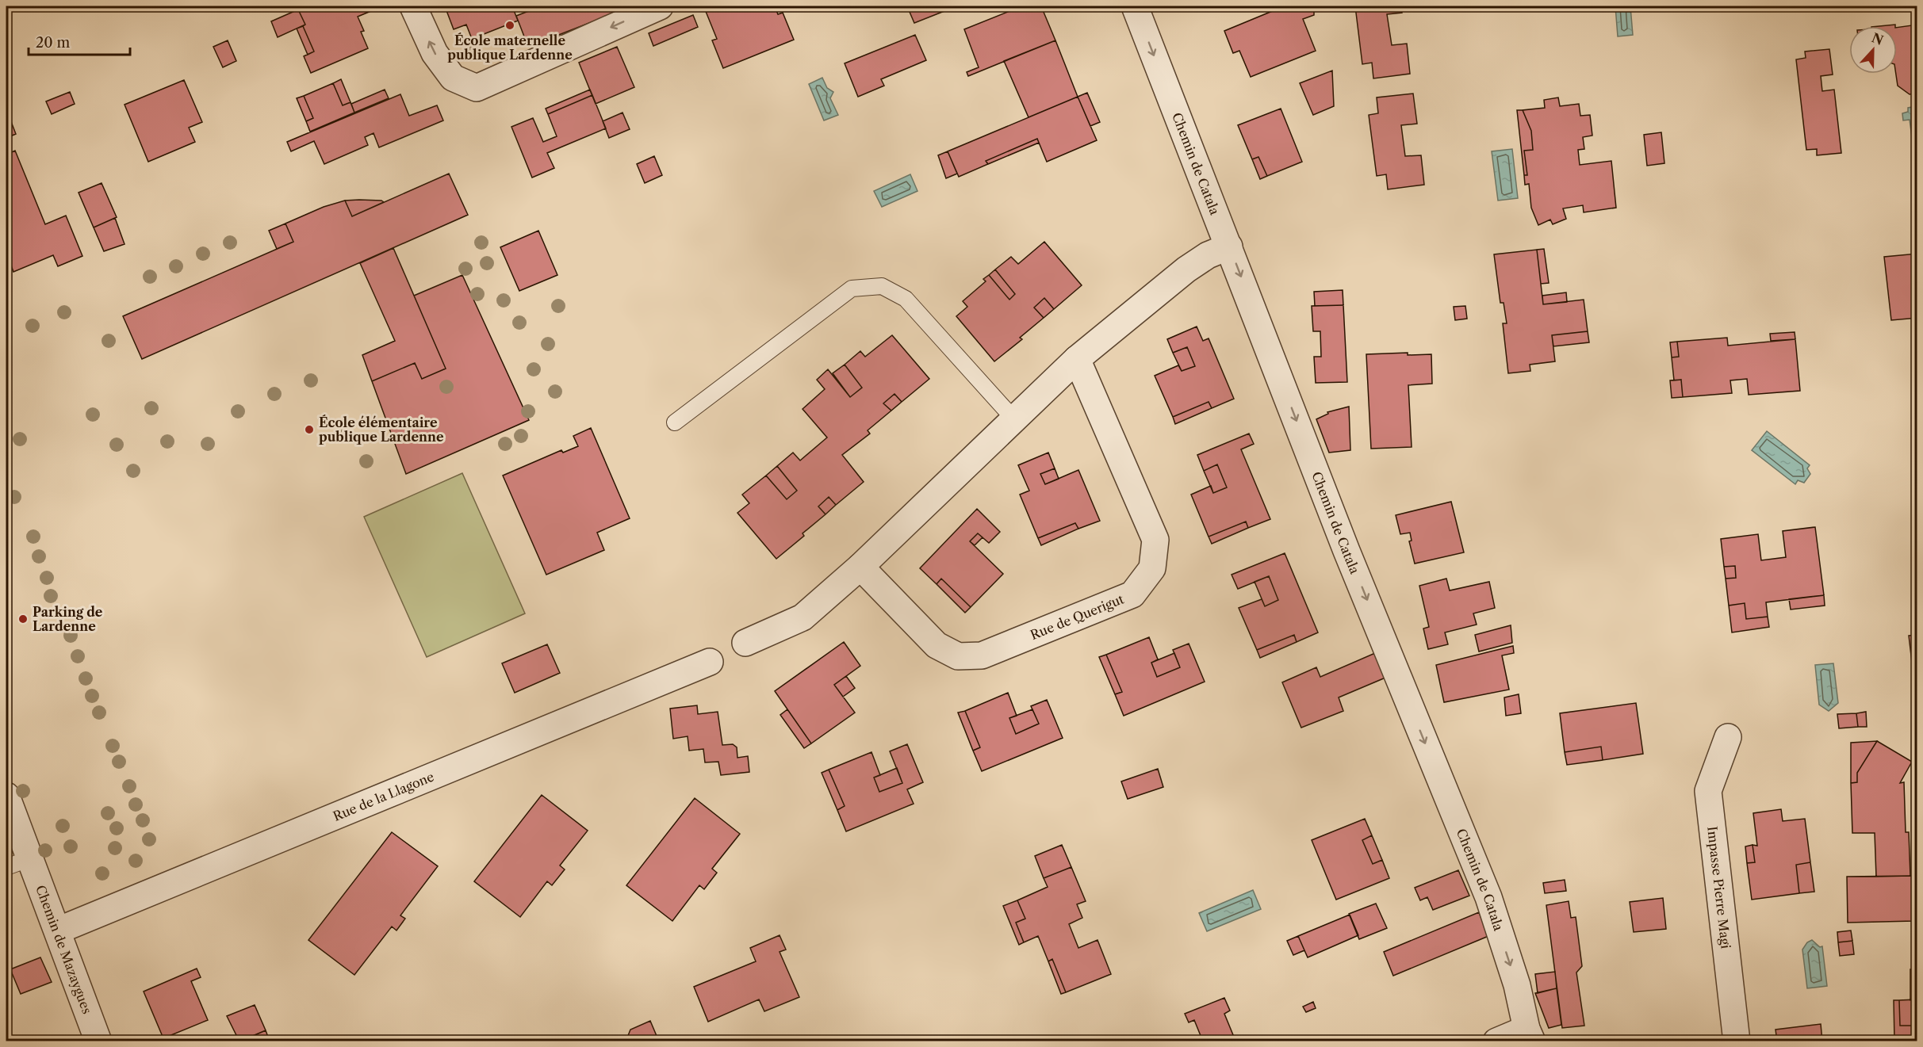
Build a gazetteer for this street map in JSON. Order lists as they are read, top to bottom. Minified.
{"streets":{"street":["Chemin de Catala","Rue de Querigut","Rue de la Llagone","Impasse Pierre Magi","Chemin de Mazaygues"]},"crossings":[["Rue de la Llagone","Chemin de Mazaygues"]],"one_way":["Chemin de Catala"],"places":["École maternelle publique Lardenne","École élémentaire publique Lardenne","Parking de Lardenne"],"scale_bar":"20 m","north":"top"}
